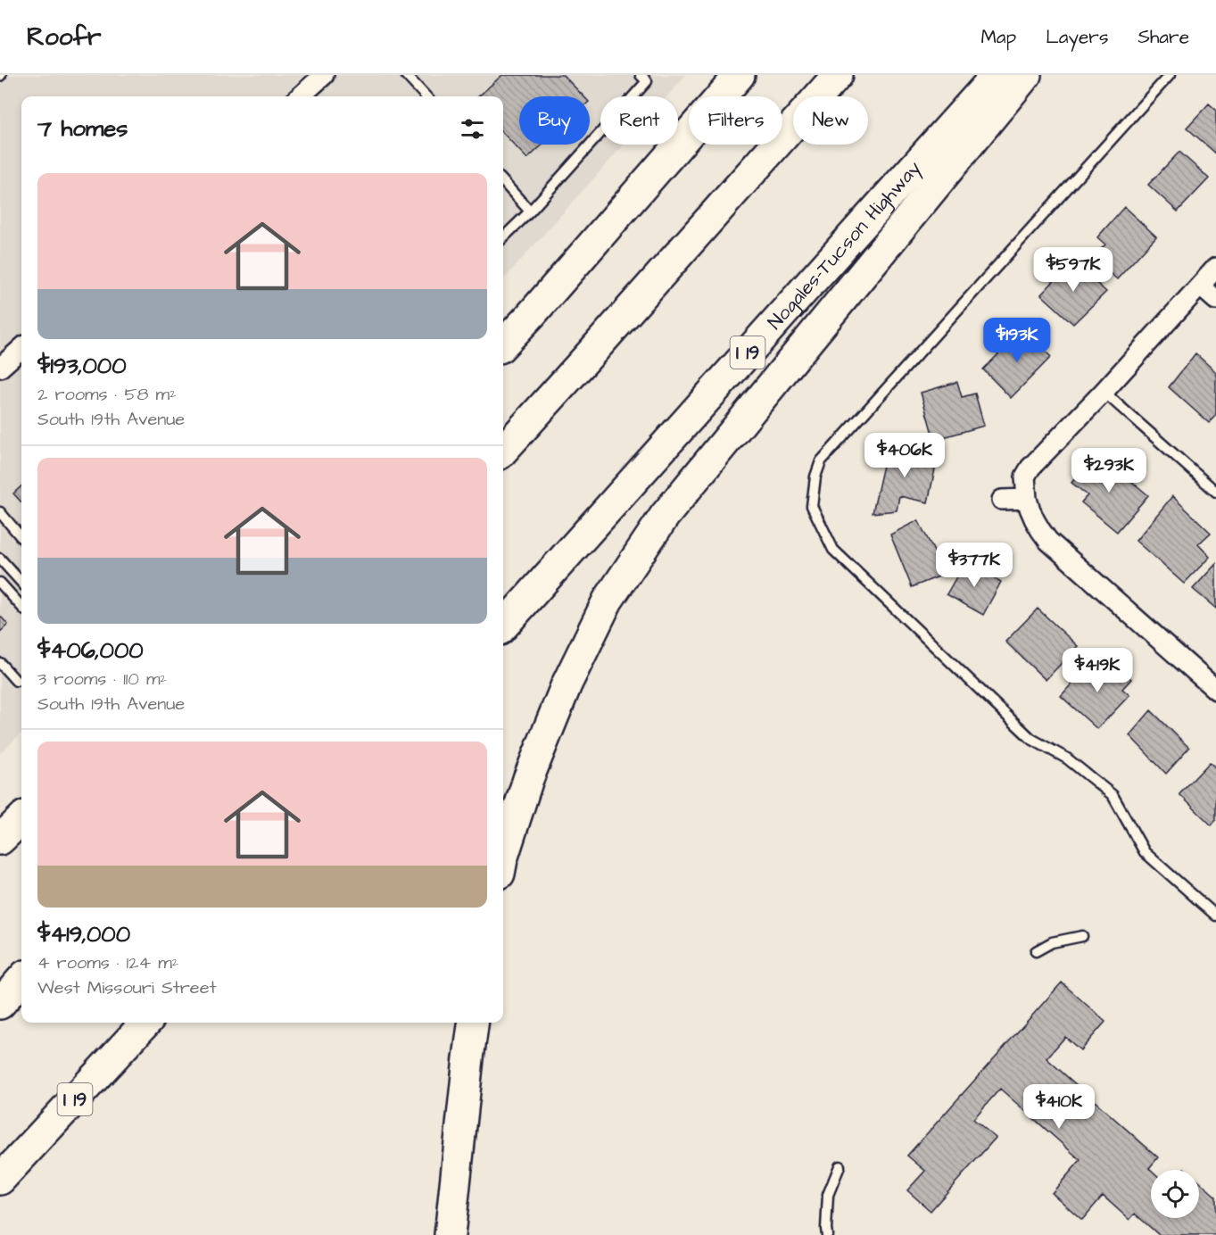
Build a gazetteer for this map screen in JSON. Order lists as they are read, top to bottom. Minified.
{"streets":{"main road":["Nogales–Tucson Highway","I 19"]},"page":{"header":"Roofr","nav":["Map","Layers","Share"],"chip":["Buy","Rent","Filters","New"],"heading":"7 homes","list":[{"name":"$193,000","note":"2 rooms · 58 m² · South 19th Avenue"},{"name":"$406,000","note":"3 rooms · 110 m² · South 19th Avenue"},{"name":"$419,000","note":"4 rooms · 124 m² · West Missouri Street"}],"price":["$597K","$193K","$406K","$293K","$377K","$419K","$410K"]}}
